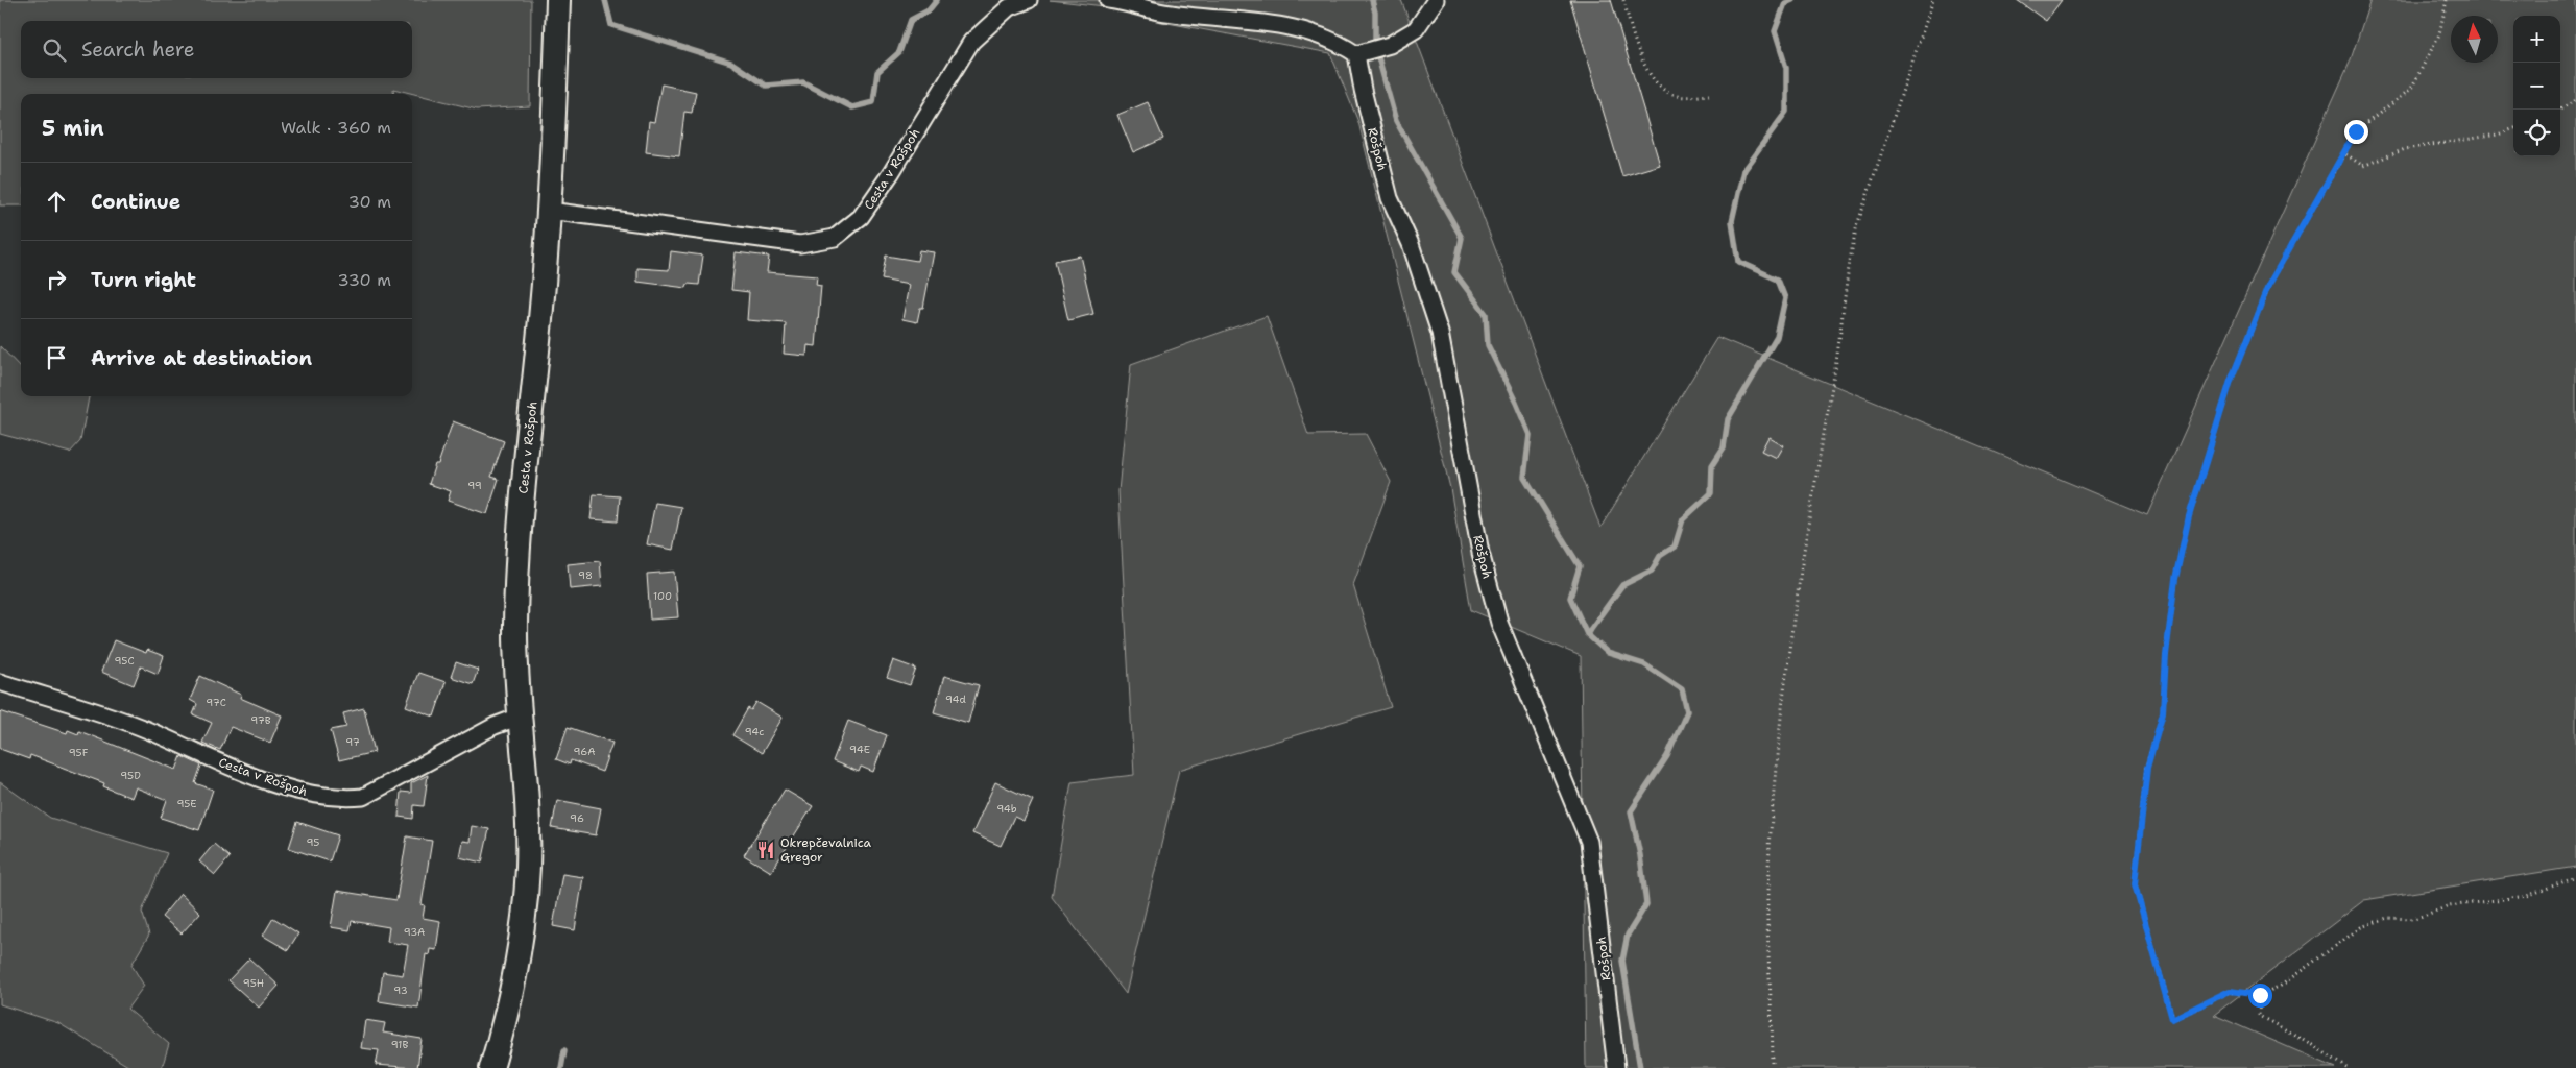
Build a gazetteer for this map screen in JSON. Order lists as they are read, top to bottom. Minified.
{"streets":{"street":["Rošpoh","Cesta v Rošpoh"]},"places":{"restaurant":["Okrepčevalnica Gregor"]},"house_numbers":["99","98","100","95C","94d","97C","97B","94c","97","94E","96A","95F","95D","95E","94b","96","95","93A","95H","93","91B"],"north":"top","page":{"map_buttons":["+","−"],"search":"Search here","heading":["5 min","Walk · 360 m"],"list":[["Continue","30 m"],["Turn right","330 m"],"Arrive at destination"]}}
